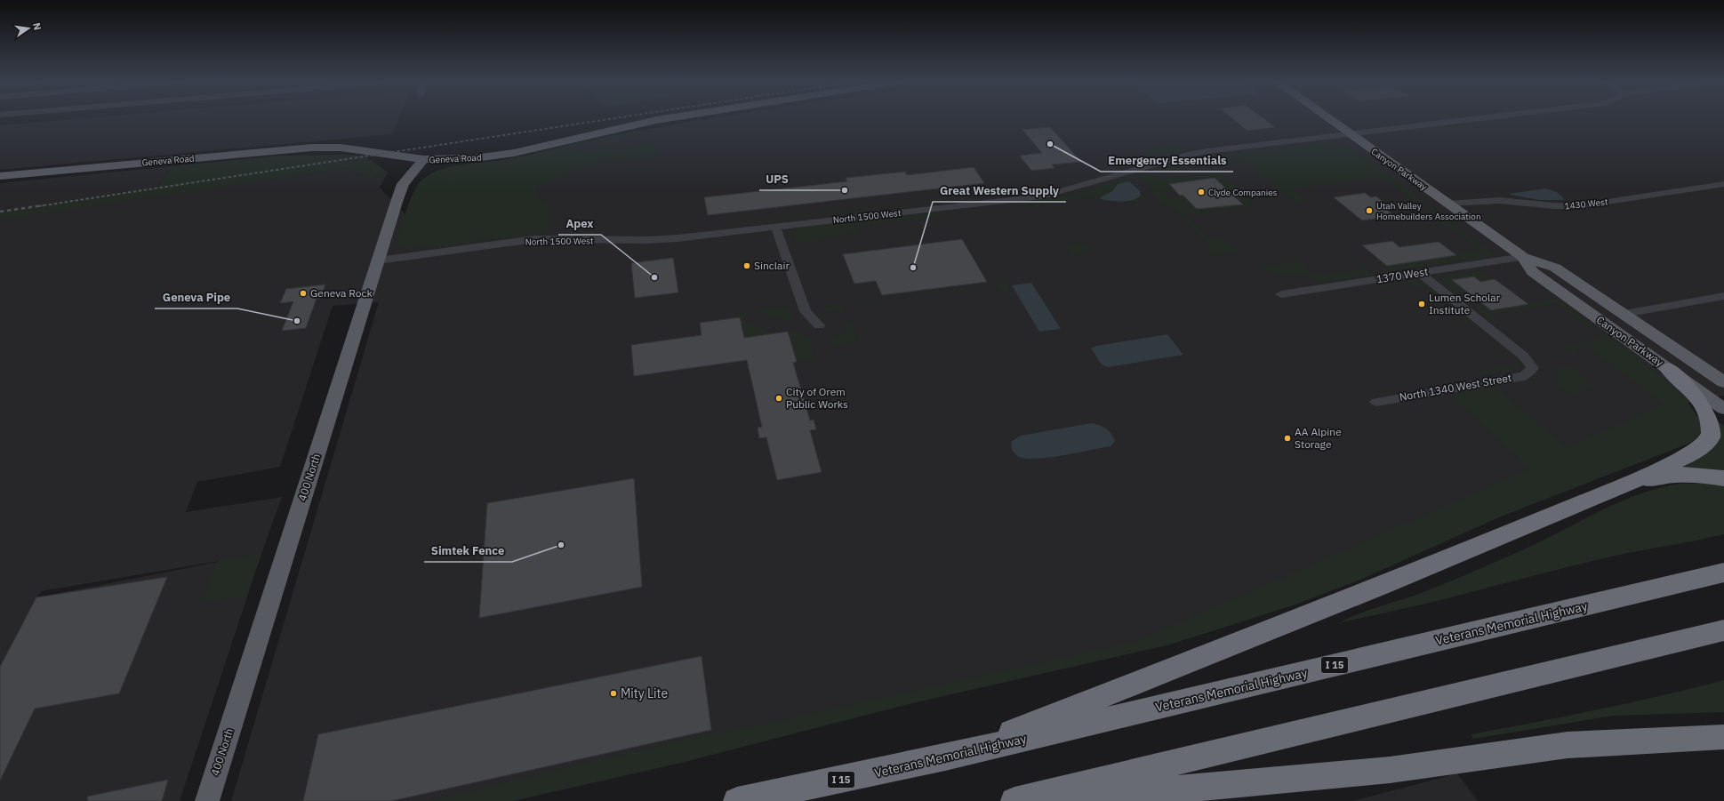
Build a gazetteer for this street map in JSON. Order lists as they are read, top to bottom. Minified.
{"streets":{"highway":["Veterans Memorial Highway","I 15"],"main road":["Geneva Road","Canyon Parkway","400 North"],"street":["1430 West","North 1500 West","1370 West","North 1340 West Street"]},"crossings":[["Geneva Road","400 North"],["Canyon Parkway","1430 West"],["Canyon Parkway","North 1500 West"],["Canyon Parkway","1370 West"],["North 1500 West","400 North"],["1370 West","North 1340 West Street"]],"places":["Emergency Essentials","UPS","Clyde Companies","Utah Valley Homebuilders Association","Sinclair","Great Western Supply","Apex","Geneva Rock","Lumen Scholar Institute","Geneva Pipe","City of Orem Public Works","AA Alpine Storage","Simtek Fence","Mity Lite"],"north":"right"}
